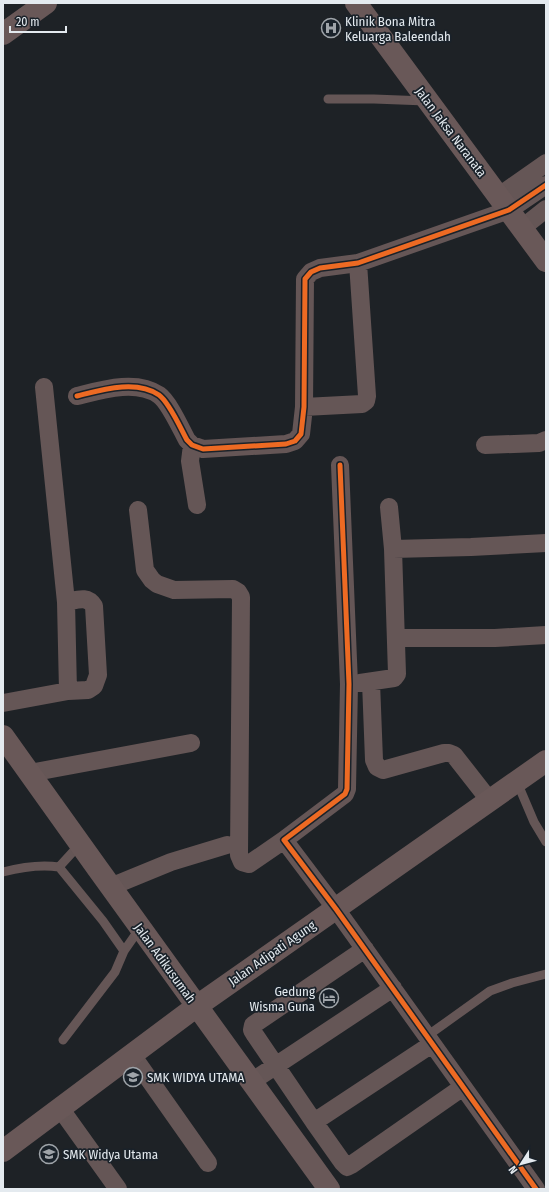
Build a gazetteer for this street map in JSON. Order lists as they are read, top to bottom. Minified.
{"streets":{"main road":["Jalan Jaksa Naranata","Jalan Adipati Agung","Jalan Adikusumah"]},"crossings":[["Jalan Adipati Agung","Jalan Adikusumah"]],"places":{"hospital":["Klinik Bona Mitra Keluarga Baleendah"],"hotel":["Gedung Wisma Guna"],"school or university":["SMK WIDYA UTAMA","SMK Widya Utama"]},"scale_bar":"20 m","north":"bottom left"}
